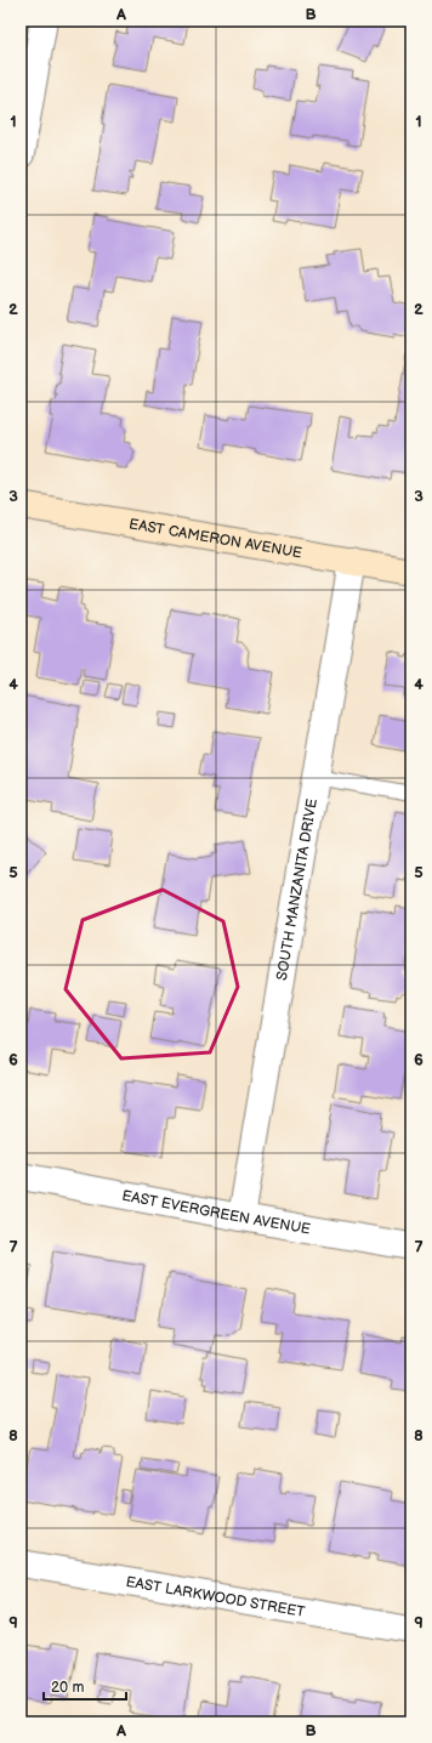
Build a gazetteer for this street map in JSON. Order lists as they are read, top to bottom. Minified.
{"streets":{"main road":["EAST CAMERON AVENUE"],"street":["SOUTH MANZANITA DRIVE","EAST EVERGREEN AVENUE","EAST LARKWOOD STREET"]},"crossings":[["EAST CAMERON AVENUE","SOUTH MANZANITA DRIVE"],["SOUTH MANZANITA DRIVE","EAST EVERGREEN AVENUE"]],"scale_bar":"20 m","grid":{"columns":["A","B"],"rows":["1","2","3","4","5","6","7","8","9"]}}
